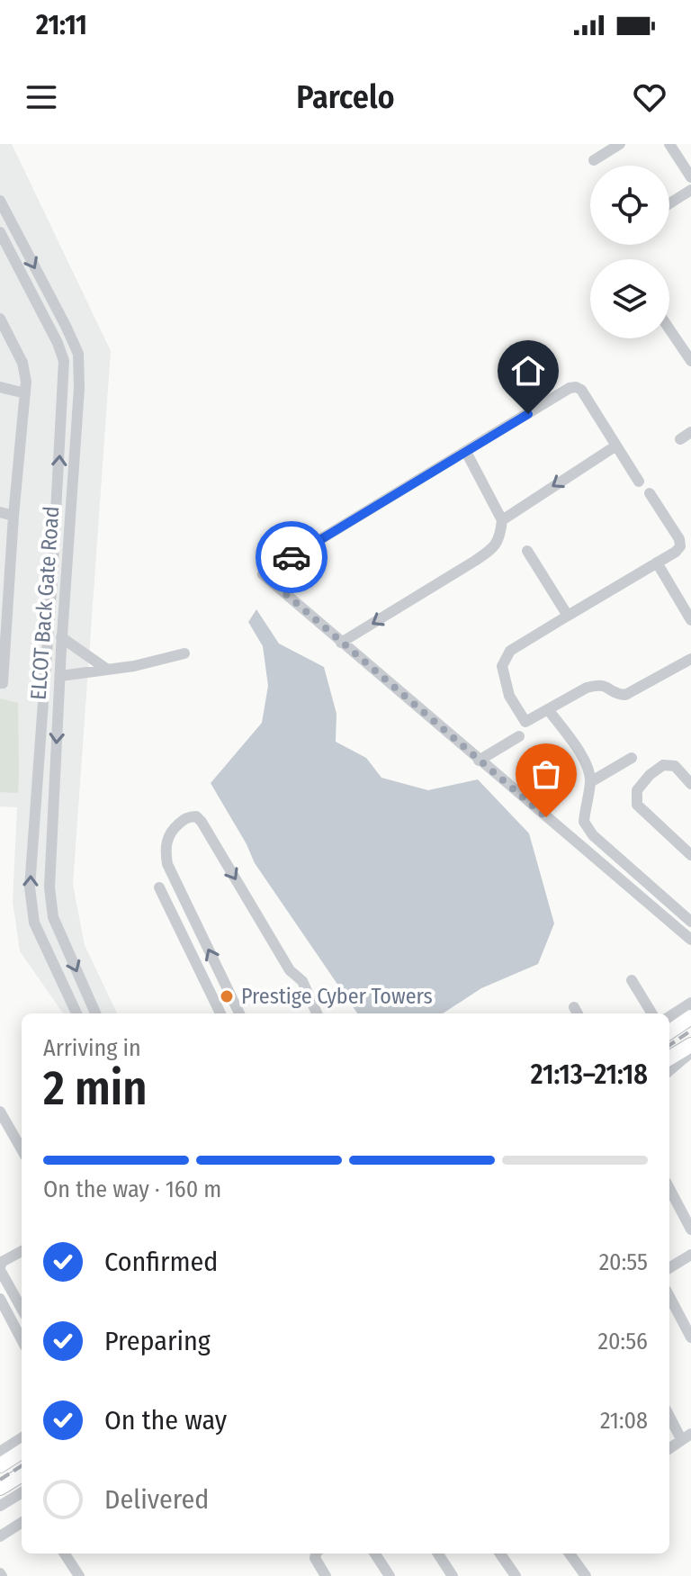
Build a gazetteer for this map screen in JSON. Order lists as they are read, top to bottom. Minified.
{"streets":{"street":["ELCOT Back Gate Road"]},"places":["Prestige Cyber Towers"],"page":{"status":"21:11","header":"Parcelo","heading":["2 min","Arriving in","21:13–21:18"],"bar":"On the way · 160 m","list":[["Confirmed","20:55"],["Preparing","20:56"],["On the way","21:08"],"Delivered"]}}
